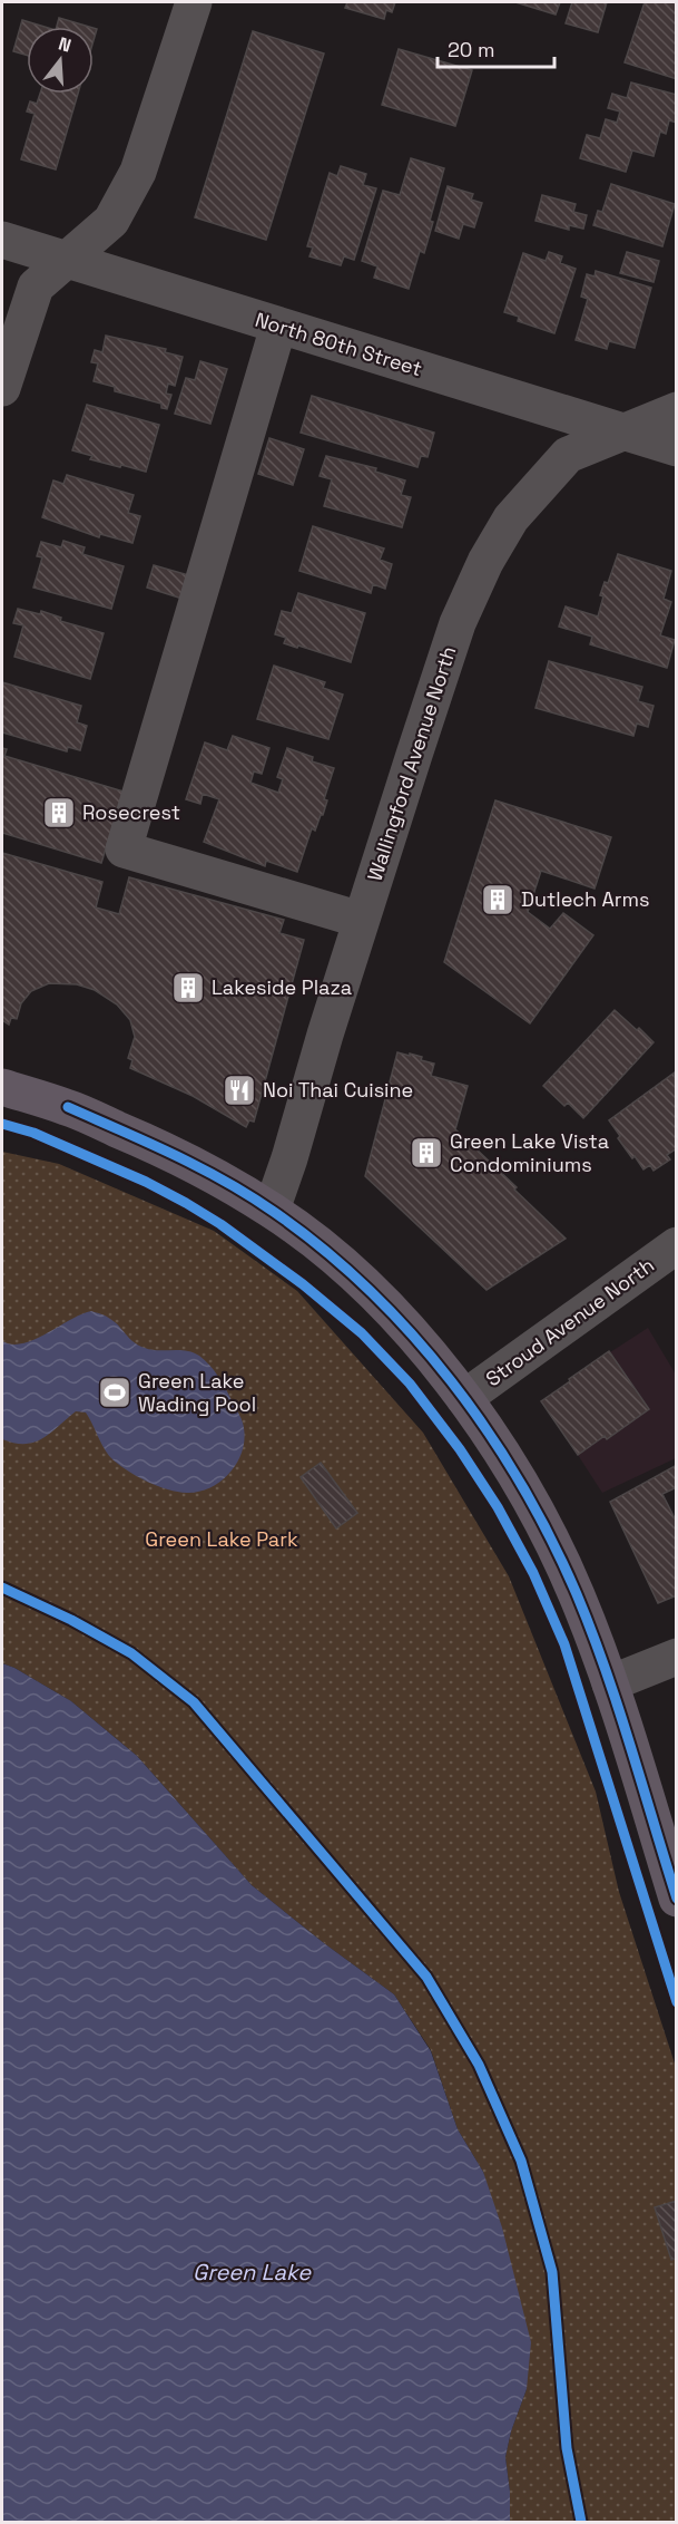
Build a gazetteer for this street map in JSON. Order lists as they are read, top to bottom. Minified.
{"streets":{"street":["North 80th Street","Wallingford Avenue North","Stroud Avenue North"]},"crossings":[["North 80th Street","Wallingford Avenue North"]],"water":["Green Lake"],"parks":["Green Lake Park"],"places":{"building":["Rosecrest","Dutlech Arms","Lakeside Plaza","Green Lake Vista Condominiums"],"restaurant":["Noi Thai Cuisine"],"sports":["Green Lake Wading Pool"]},"scale_bar":"20 m","north":"top"}
